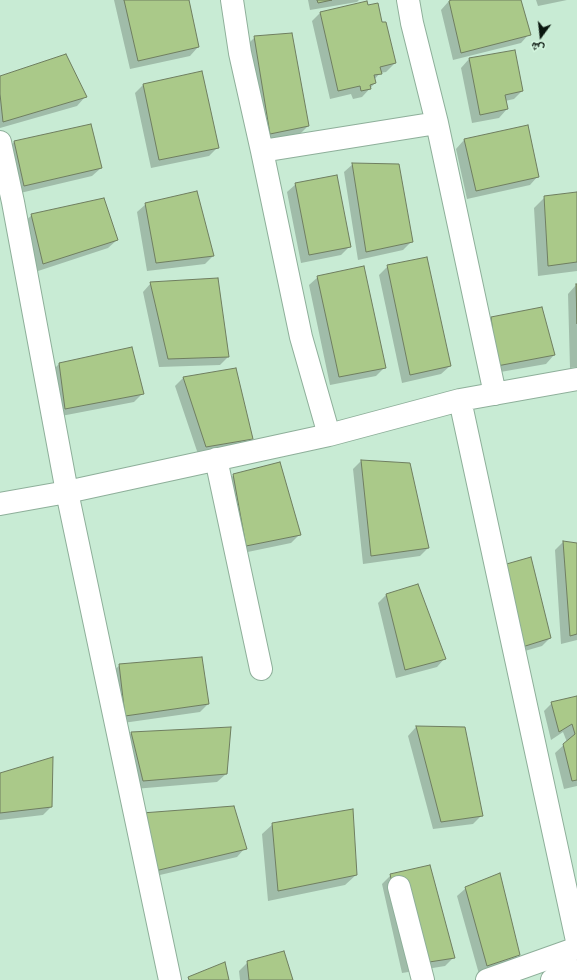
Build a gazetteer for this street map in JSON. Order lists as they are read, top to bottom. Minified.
{"north":"bottom"}
